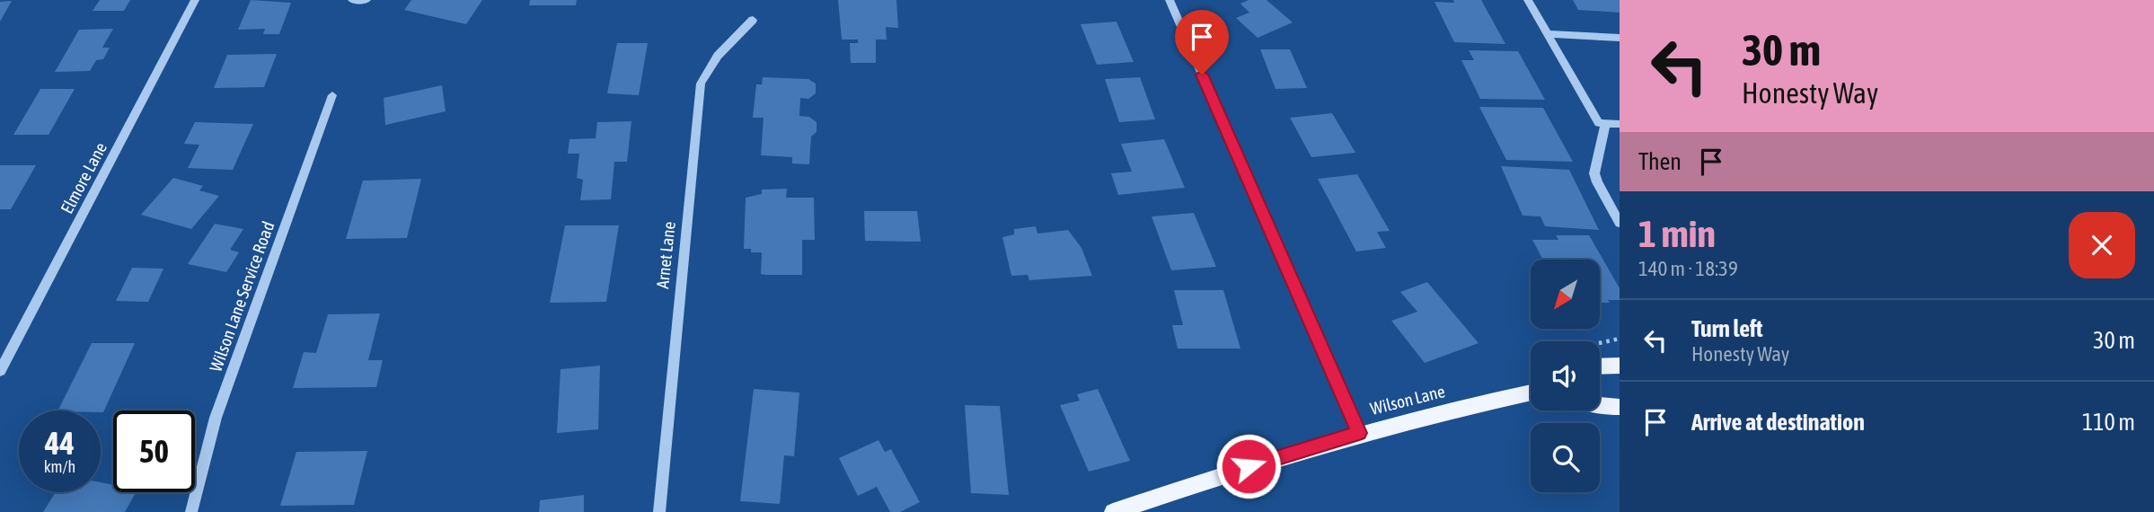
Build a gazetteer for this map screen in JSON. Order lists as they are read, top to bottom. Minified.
{"streets":{"main road":["Wilson Lane"],"street":["Elmore Lane","Arnet Lane","Wilson Lane Service Road"]},"north":"bottom left","page":{"turn":["30 m","Honesty Way"],"then":"Then","heading":["1 min","140 m · 18:39"],"list":[{"name":"Turn left","note":"Honesty Way","value":"30 m"},{"name":"Arrive at destination","value":"110 m"}],"speed":"44 km/h","limit":"50"}}
